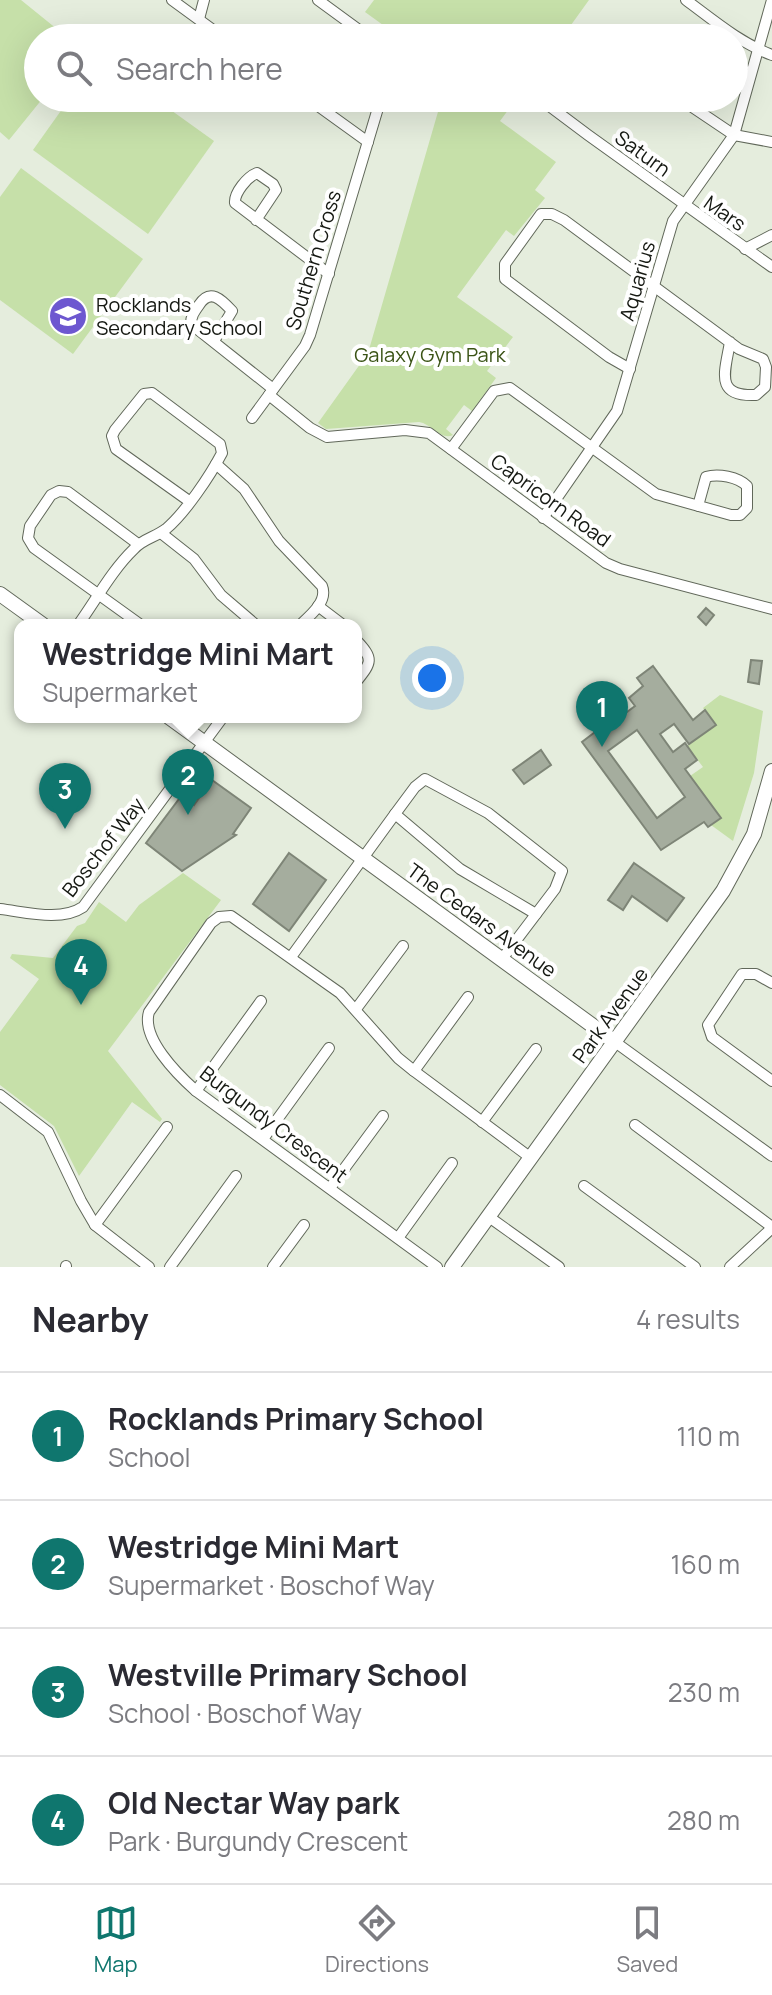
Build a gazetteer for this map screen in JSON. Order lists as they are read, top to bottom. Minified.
{"streets":{"street":["Saturn","Mars","Southern Cross","Aquarius","Capricorn Road","Boschof Way","The Cedars Avenue","Park Avenue","Burgundy Crescent"]},"crossings":[["Saturn","Mars"],["Saturn","Aquarius"],["Mars","Aquarius"],["Southern Cross","Capricorn Road"],["Aquarius","Capricorn Road"],["Boschof Way","The Cedars Avenue"],["The Cedars Avenue","Park Avenue"],["Park Avenue","Burgundy Crescent"]],"parks":["Galaxy Gym Park"],"places":{"school or university":["Rocklands Secondary School"]},"page":{"search":"Search here","popup":["Westridge Mini Mart","Supermarket"],"pins":["1","2","3","4"],"heading":["Nearby","4 results"],"list":[{"mark":"1","name":"Rocklands Primary School","note":"School","value":"110 m"},{"mark":"2","name":"Westridge Mini Mart","note":"Supermarket · Boschof Way","value":"160 m"},{"mark":"3","name":"Westville Primary School","note":"School · Boschof Way","value":"230 m"},{"mark":"4","name":"Old Nectar Way park","note":"Park · Burgundy Crescent","value":"280 m"}],"nav":["Map","Directions","Saved"]}}
